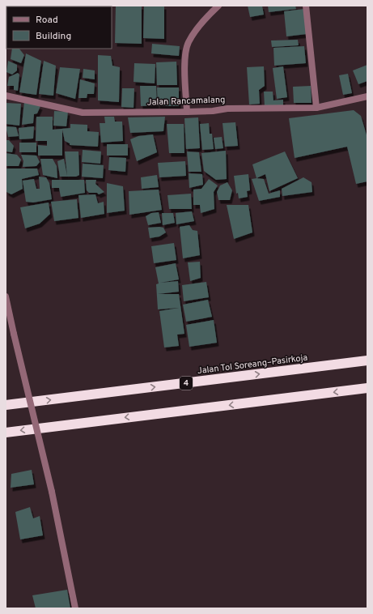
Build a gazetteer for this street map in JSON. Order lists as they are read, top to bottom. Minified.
{"streets":{"highway":["Jalan Tol Soreang–Pasirkoja","4"],"street":["Jalan Rancamalang"]},"legend":["Road","Building"]}
